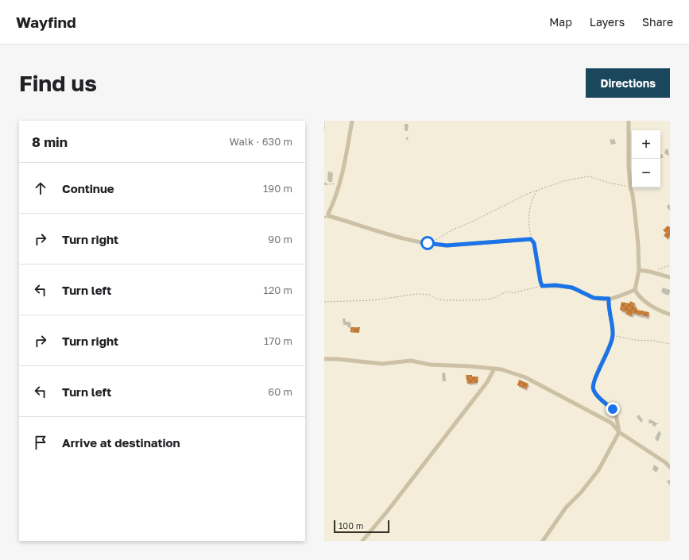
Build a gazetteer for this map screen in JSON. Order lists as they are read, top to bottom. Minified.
{"scale_bar":"100 m","page":{"header":"Wayfind","nav":["Map","Layers","Share"],"buttons":"Directions","title":"Find us","heading":["8 min","Walk · 630 m"],"map_buttons":["+","−"],"list":[["Continue","190 m"],["Turn right","90 m"],["Turn left","120 m"],["Turn right","170 m"],["Turn left","60 m"],"Arrive at destination"],"scale":"100 m"}}
